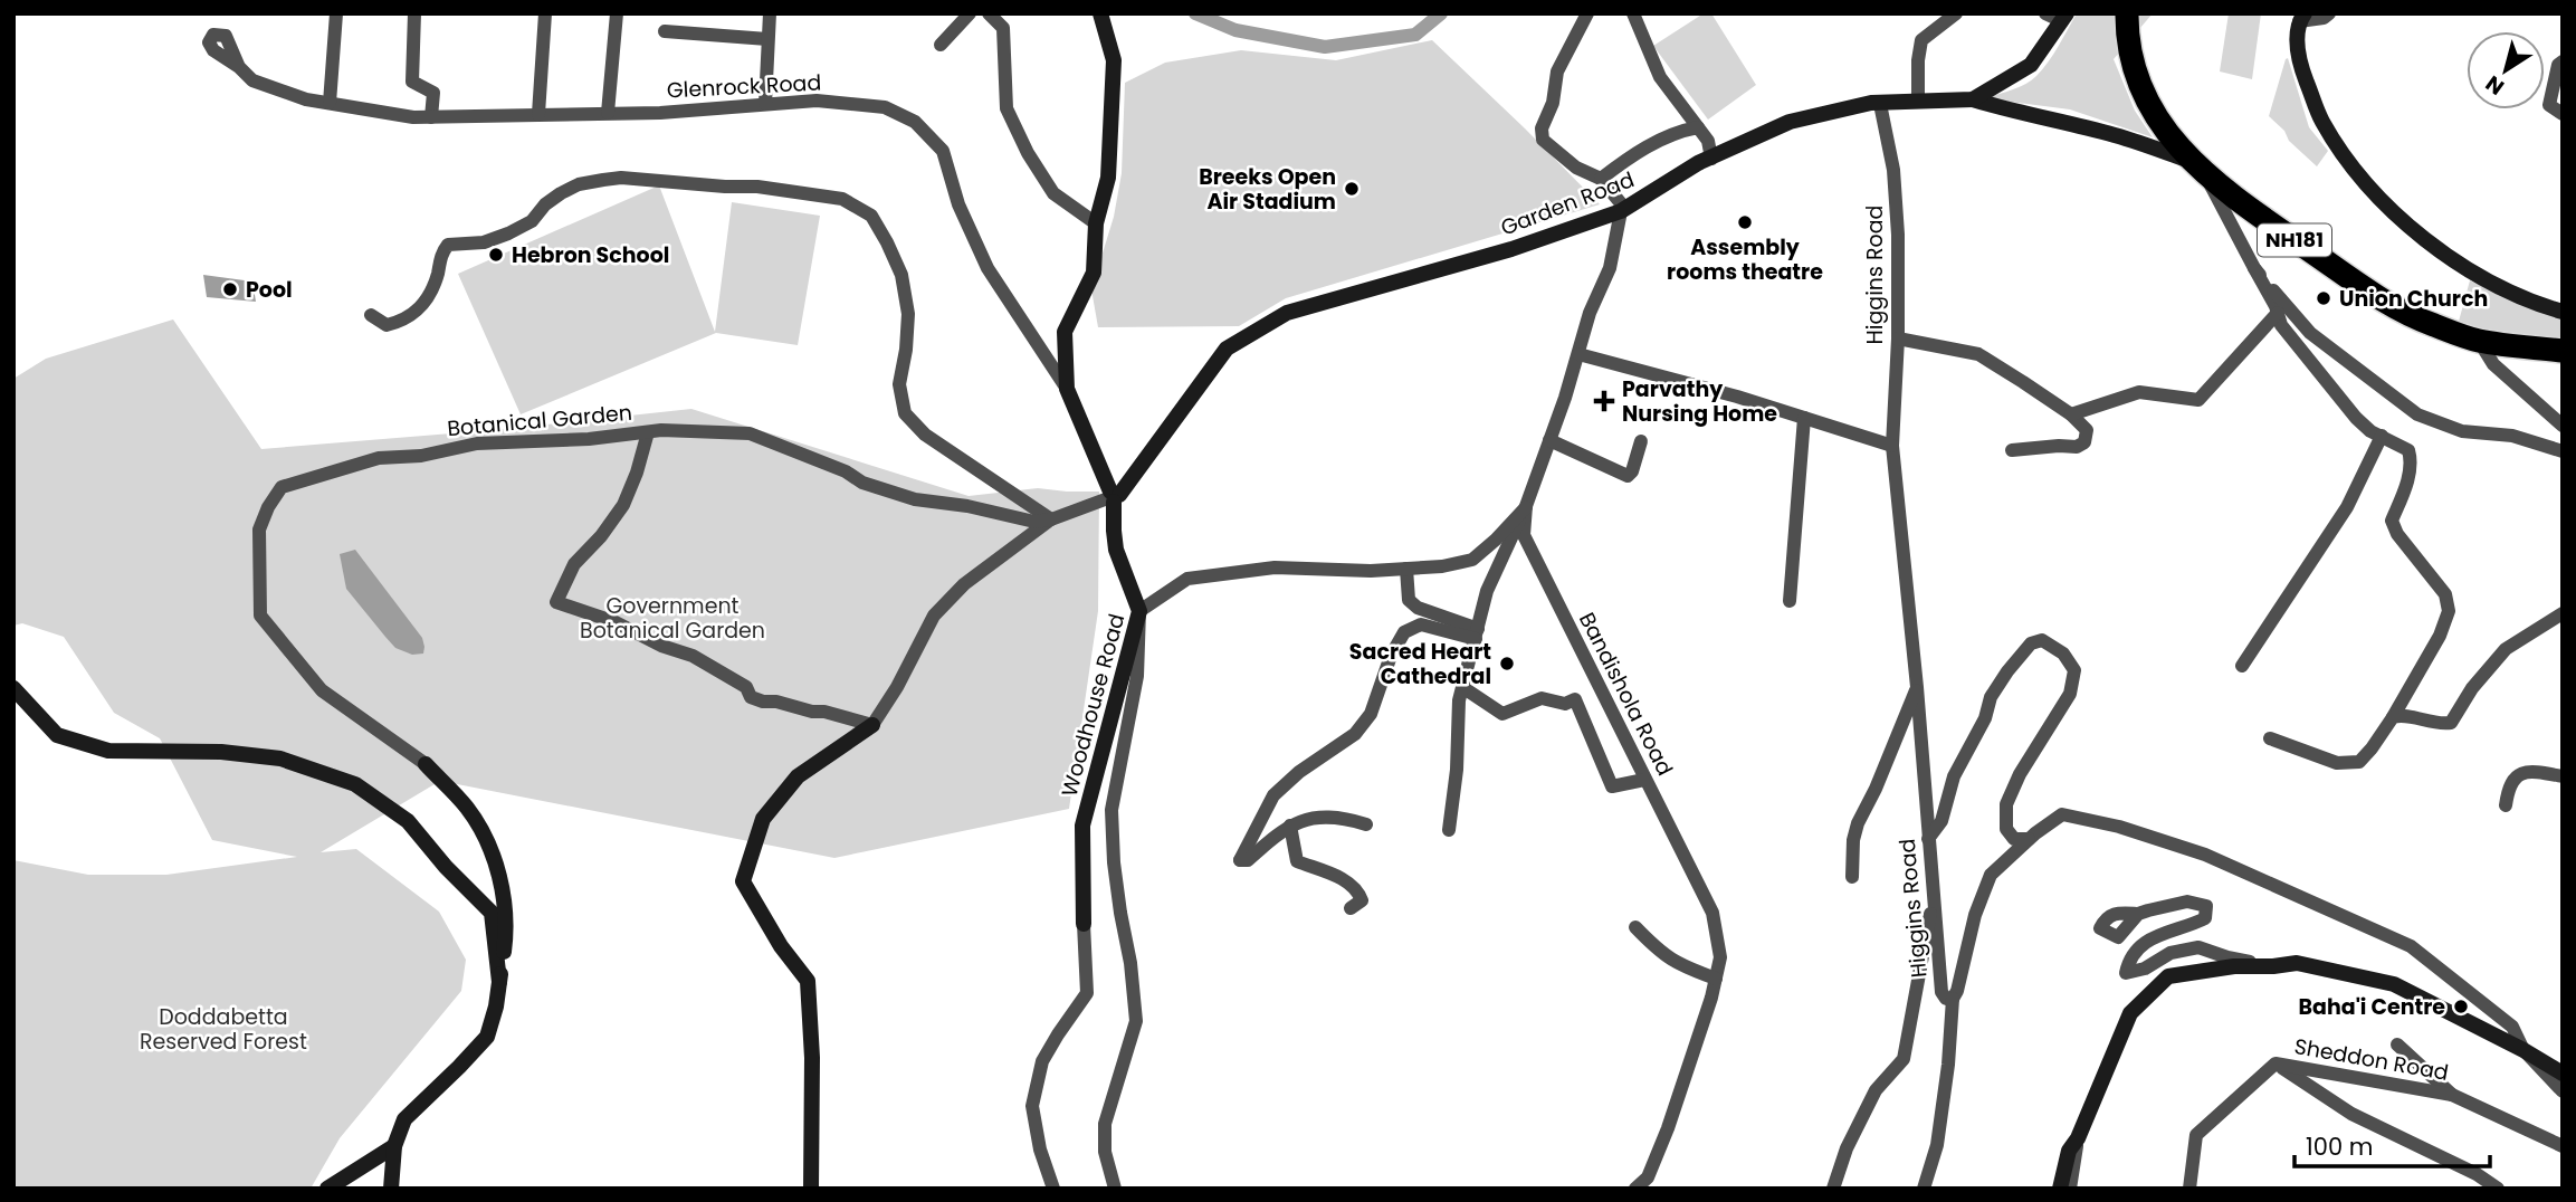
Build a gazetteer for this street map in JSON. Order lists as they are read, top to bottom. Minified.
{"streets":{"highway":["NH181"],"street":["Glenrock Road","Garden Road","Higgins Road","Botanical Garden","Bandishola Road","Woodhouse Road","Sheddon Road"]},"crossings":[["Garden Road","Higgins Road"],["Garden Road","Botanical Garden"],["Garden Road","Bandishola Road"],["Garden Road","Woodhouse Road"],["Botanical Garden","Woodhouse Road"]],"parks":["Government Botanical Garden","Doddabetta Reserved Forest"],"places":{"other":["Breeks Open Air Stadium","Assembly rooms theatre","Hebron School","Pool","Union Church","Sacred Heart Cathedral","Baha'i Centre"],"health":["Parvathy Nursing Home"]},"scale_bar":"100 m","north":"bottom left"}
